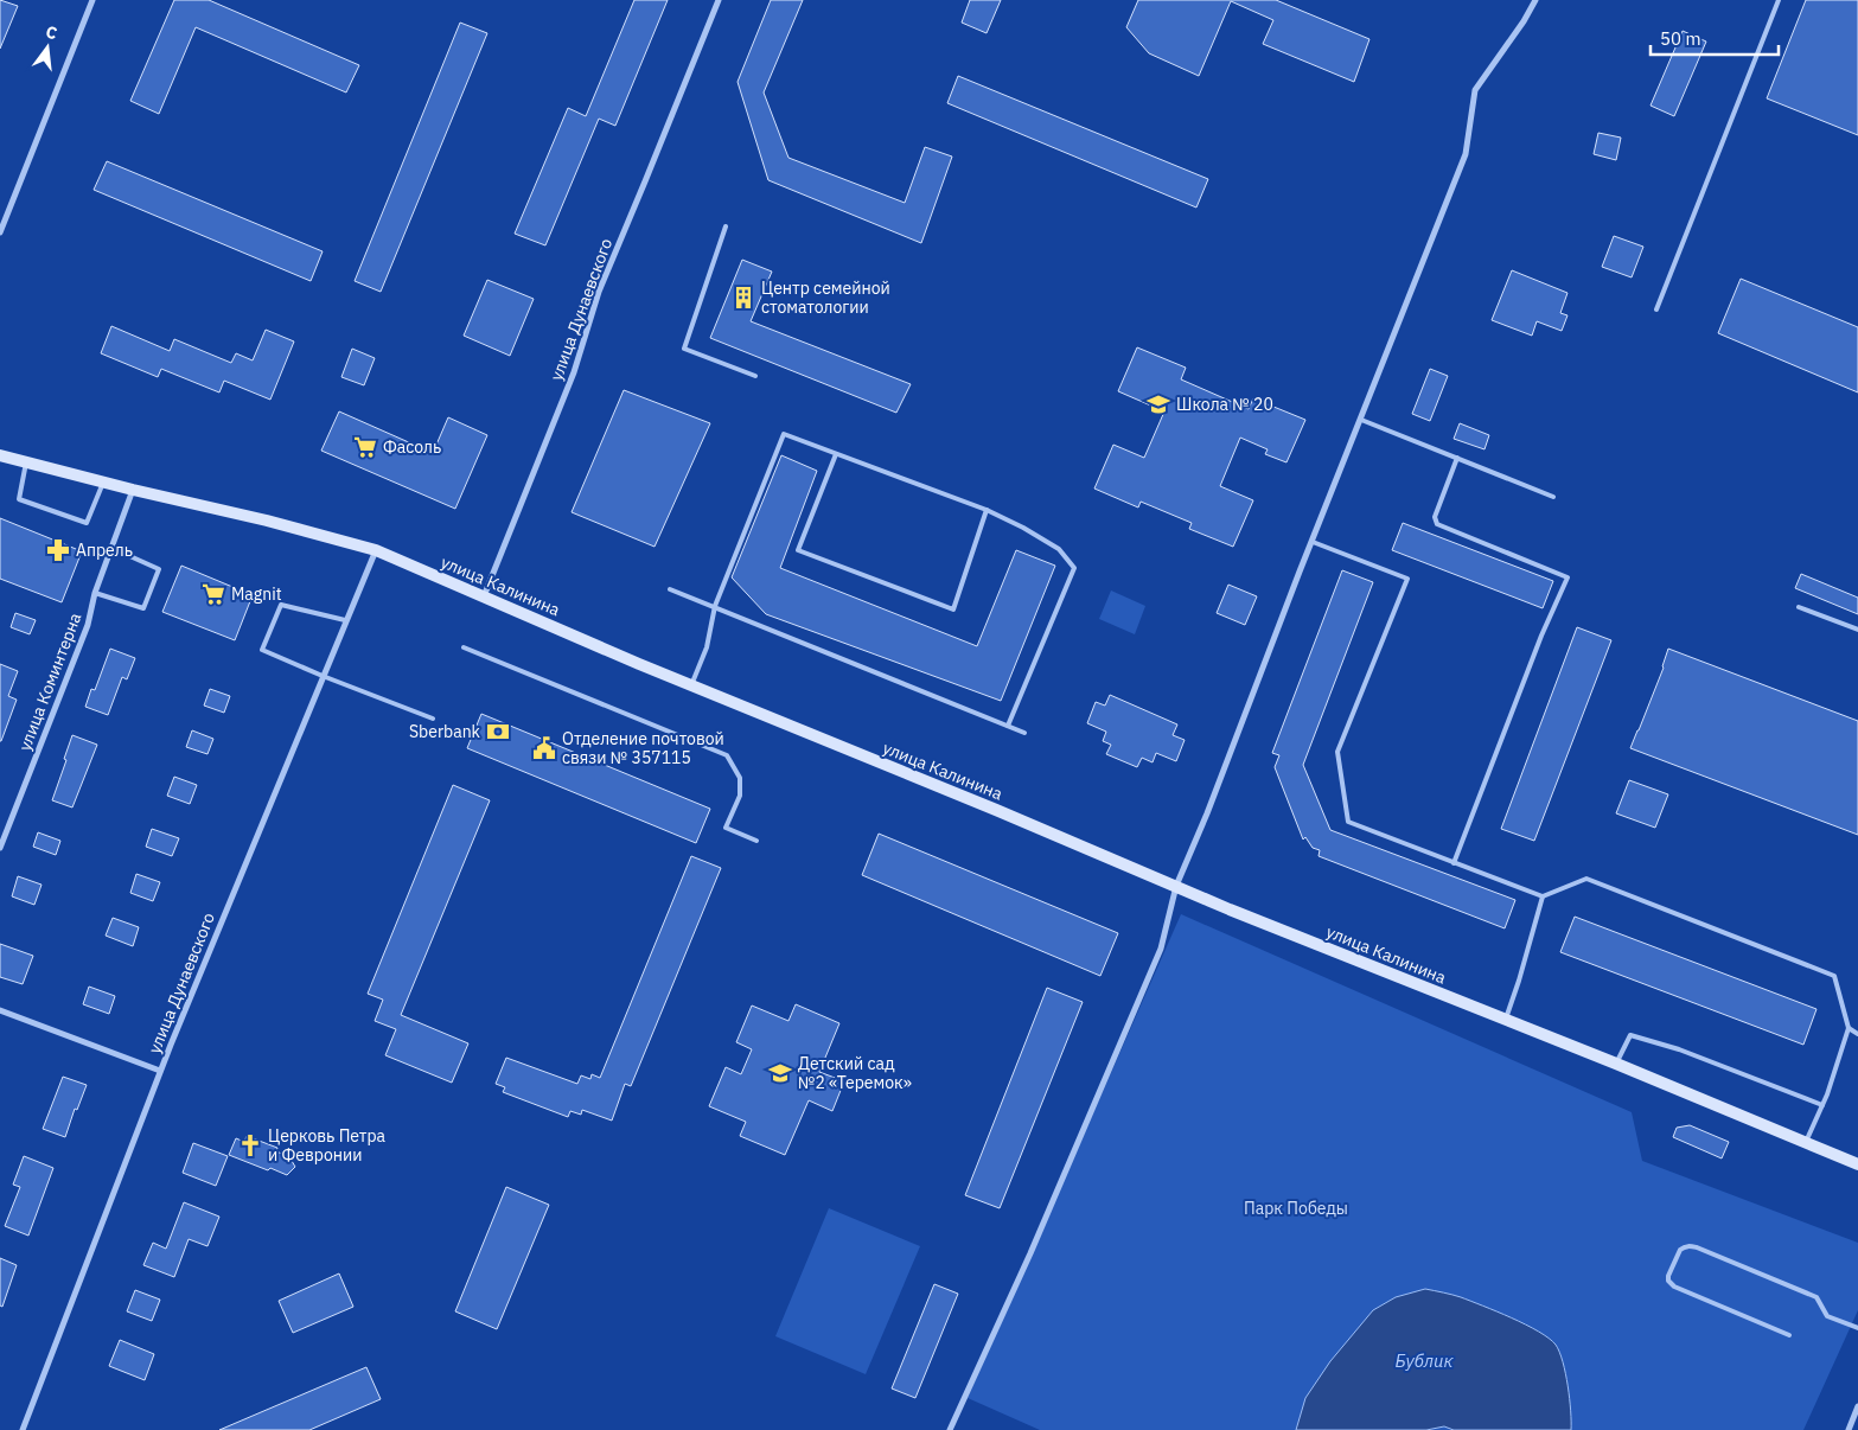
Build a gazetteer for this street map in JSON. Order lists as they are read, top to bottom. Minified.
{"streets":{"main road":["улица Калинина"],"street":["улица Дунаевского","улица Коминтерна"]},"crossings":[["улица Дунаевского","улица Калинина"],["улица Калинина","улица Коминтерна"]],"water":["Бублик"],"parks":["Парк Победы"],"places":{"building":["Центр cемейной cтоматологии"],"school or university":["Школа № 20","Детский сад №2 «Теремок»"],"supermarket":["Фасоль","Magnit"],"pharmacy":["Апрель"],"bank":["Sberbank"],"public building":["Отделение почтовой связи № 357115"],"church":["Церковь Петра и Февронии"]},"scale_bar":"50 m","north":"top"}
